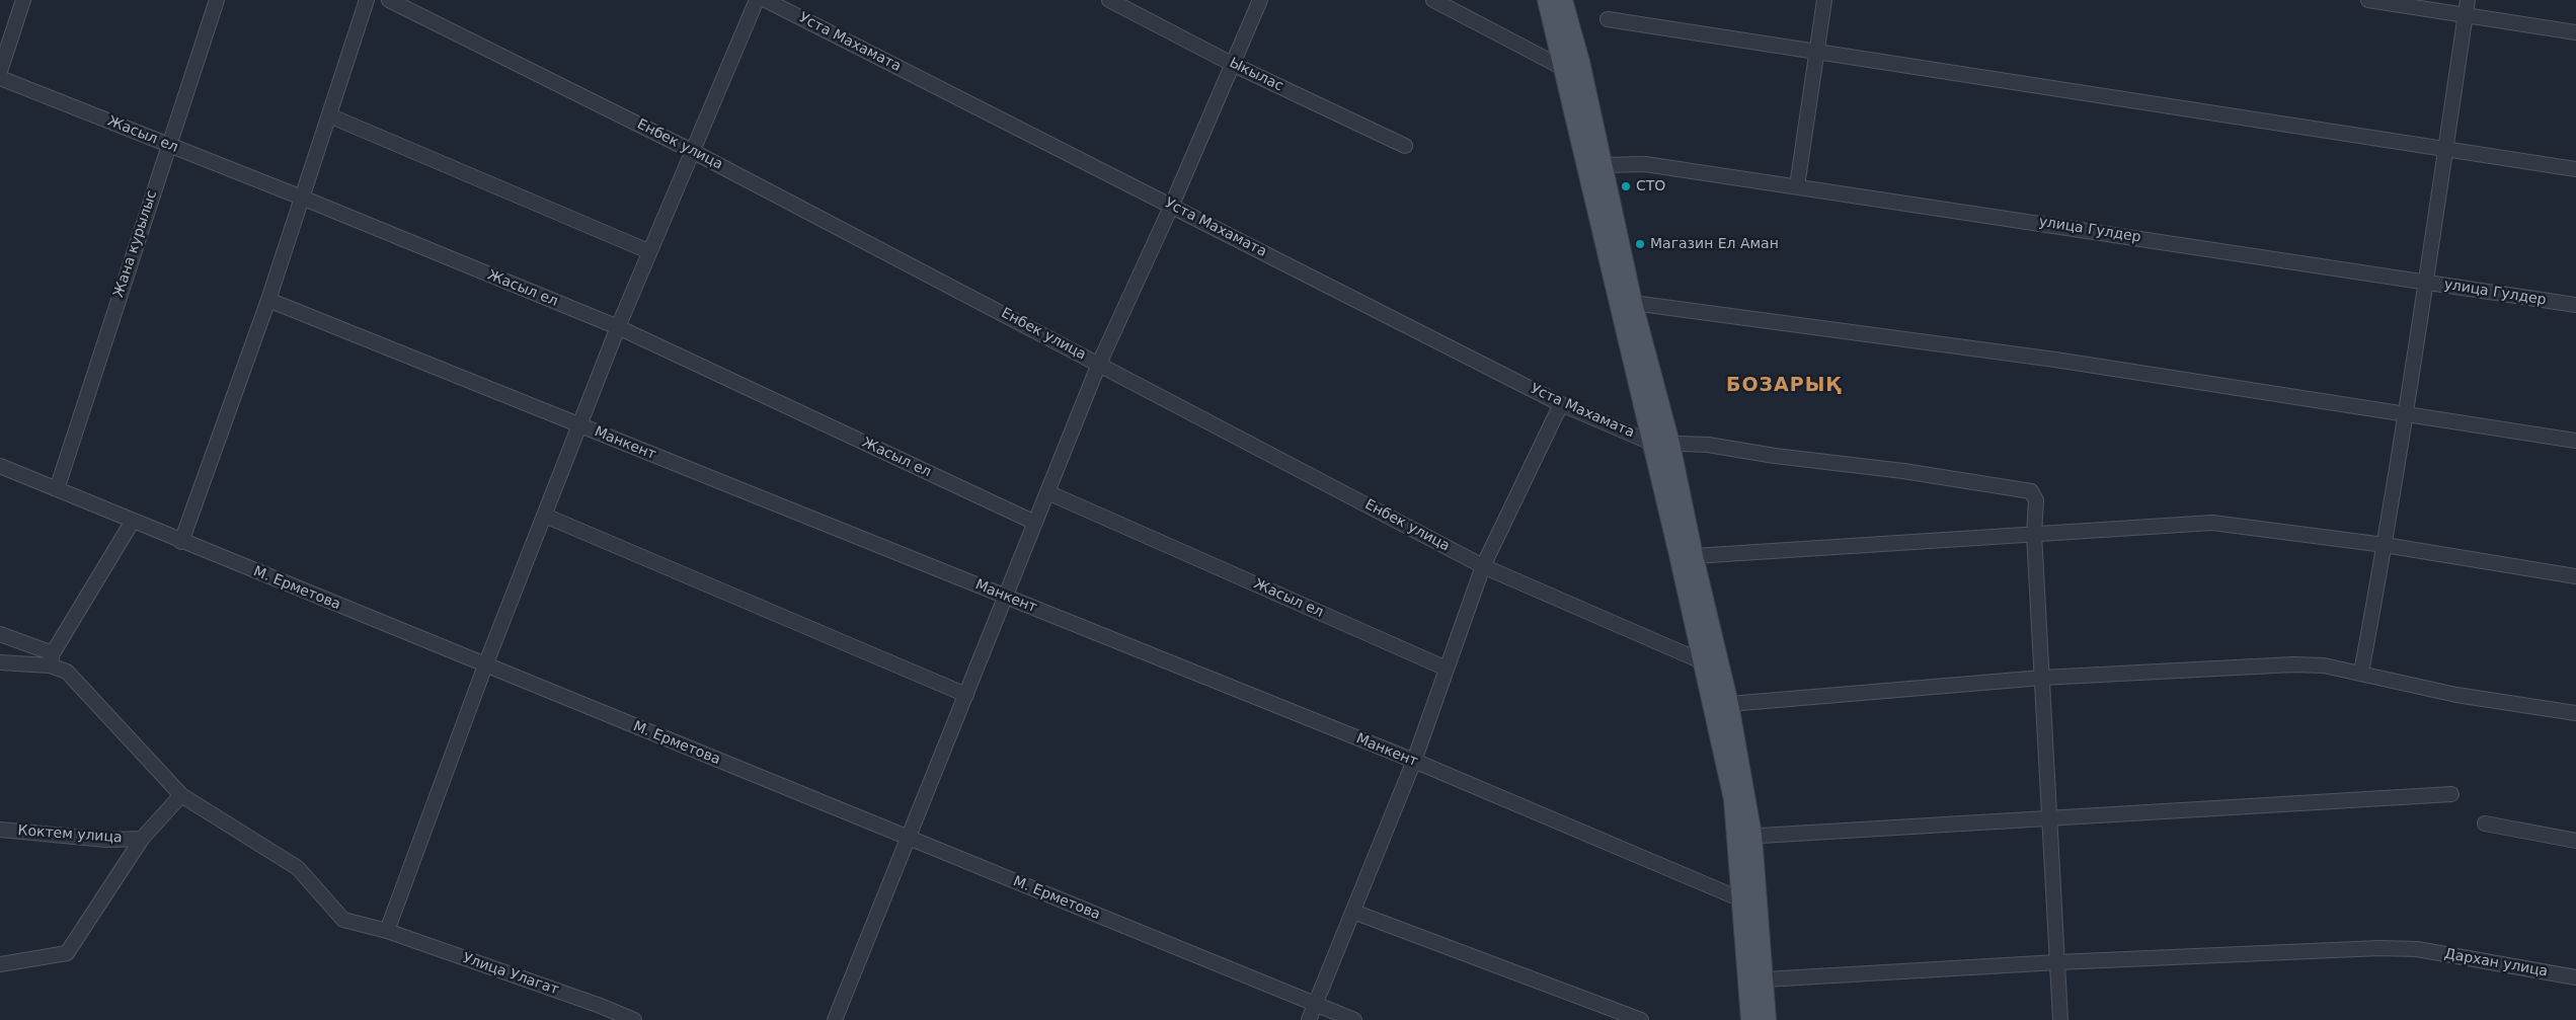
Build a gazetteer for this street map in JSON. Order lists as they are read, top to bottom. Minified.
{"streets":{"street":["Уста Махамата","Ыкылас","Жасыл ел","Енбек улица","улица Гулдер","Жана курылыс","Манкент","М. Ерметова","Коктем улица","Дархан улица","Улица Улагат"]},"crossings":[["Уста Махамата","Дархан улица"],["Жасыл ел","Жана курылыс"],["Жана курылыс","М. Ерметова"],["Коктем улица","Улица Улагат"]],"districts":["БОЗАРЫҚ"],"places":["СТО","Магазин Ел Аман"]}
